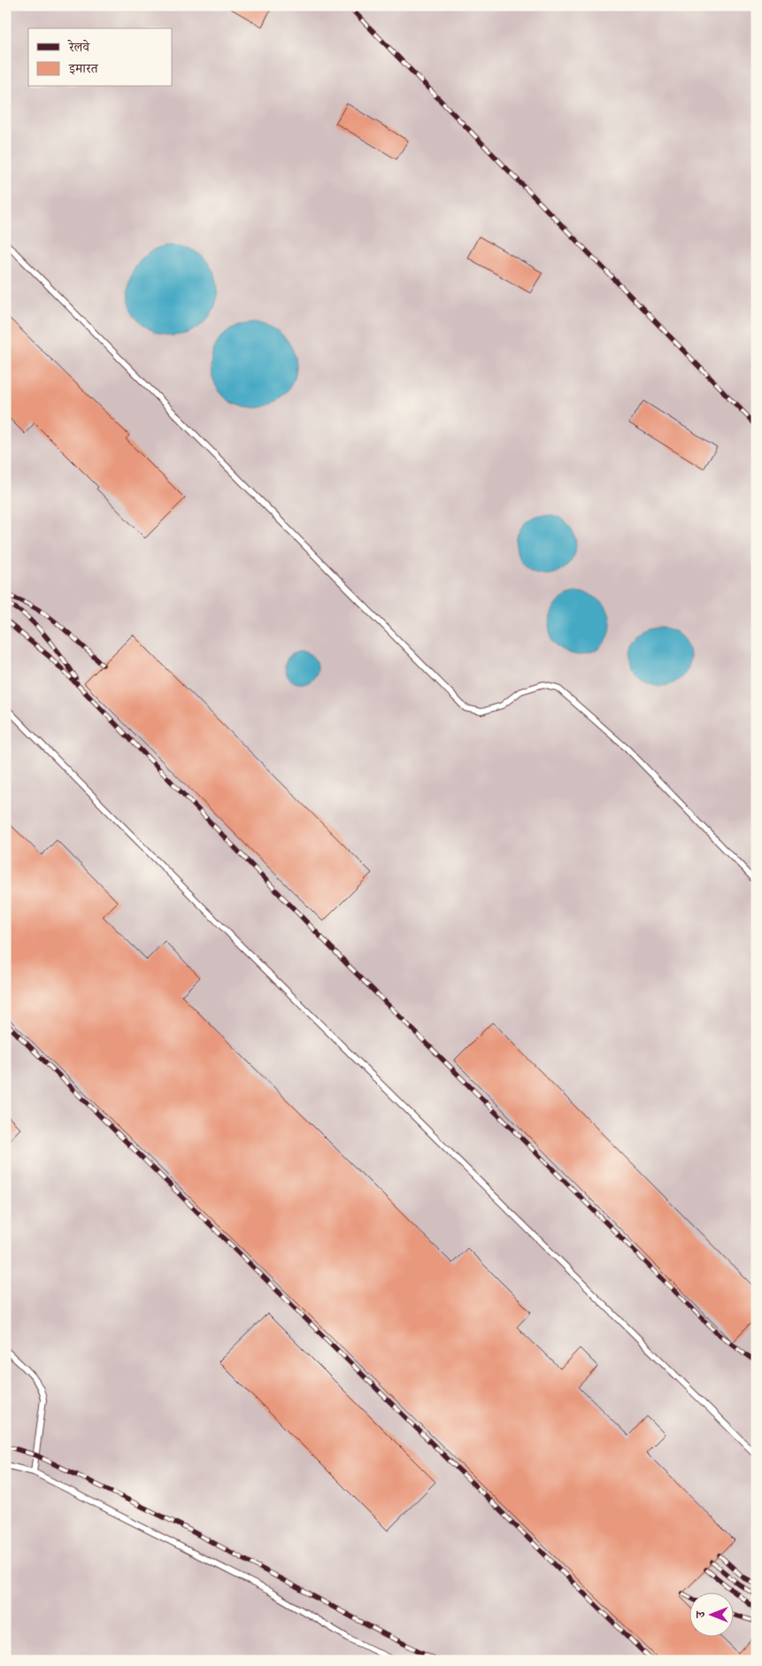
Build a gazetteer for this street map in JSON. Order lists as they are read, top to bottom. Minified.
{"legend":["रेलवे","इमारत"],"north":"left"}
